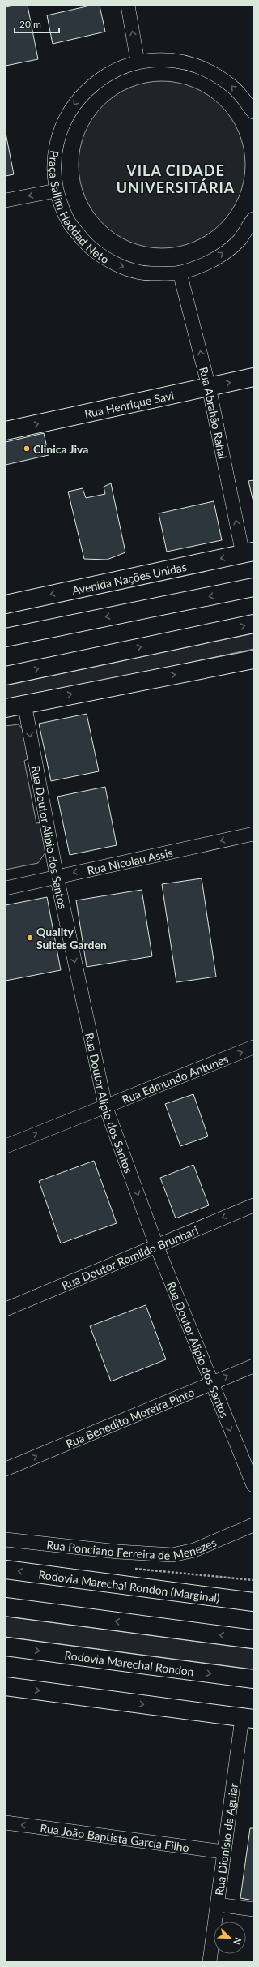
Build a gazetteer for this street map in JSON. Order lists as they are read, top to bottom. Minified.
{"streets":{"main road":["Rua Henrique Savi","Avenida Nações Unidas","Rodovia Marechal Rondon (Marginal)","Rodovia Marechal Rondon"],"street":["Praça Sallim Haddad Neto","Rua Abrahão Rahal","Rua Doutor Alipio dos Santos","Rua Nicolau Assis","Rua Edmundo Antunes","Rua Doutor Romildo Brunhari","Rua Benedito Moreira Pinto","Rua Ponciano Ferreira de Menezes","Rua João Baptista Garcia Filho","Rua Dionísio de Aguiar"]},"crossings":[["Praça Sallim Haddad Neto","Rua Abrahão Rahal"],["Rua Henrique Savi","Rua Abrahão Rahal"],["Rua Abrahão Rahal","Avenida Nações Unidas"],["Rua Doutor Alipio dos Santos","Rua Nicolau Assis"],["Rua Doutor Alipio dos Santos","Rua Edmundo Antunes"],["Rua Doutor Alipio dos Santos","Rua Doutor Romildo Brunhari"],["Rua Doutor Alipio dos Santos","Rua Benedito Moreira Pinto"],["Rua João Baptista Garcia Filho","Rua Dionísio de Aguiar"]],"one_way":["Rua Henrique Savi","Rua Abrahão Rahal","Rua Doutor Alipio dos Santos","Rua Nicolau Assis","Rua Edmundo Antunes","Rua Doutor Romildo Brunhari","Rua Benedito Moreira Pinto","Rua João Baptista Garcia Filho"],"districts":["VILA CIDADE UNIVERSITÁRIA"],"places":["Clinica Jiva","Quality Suites Garden"],"scale_bar":"20 m","north":"bottom right"}
